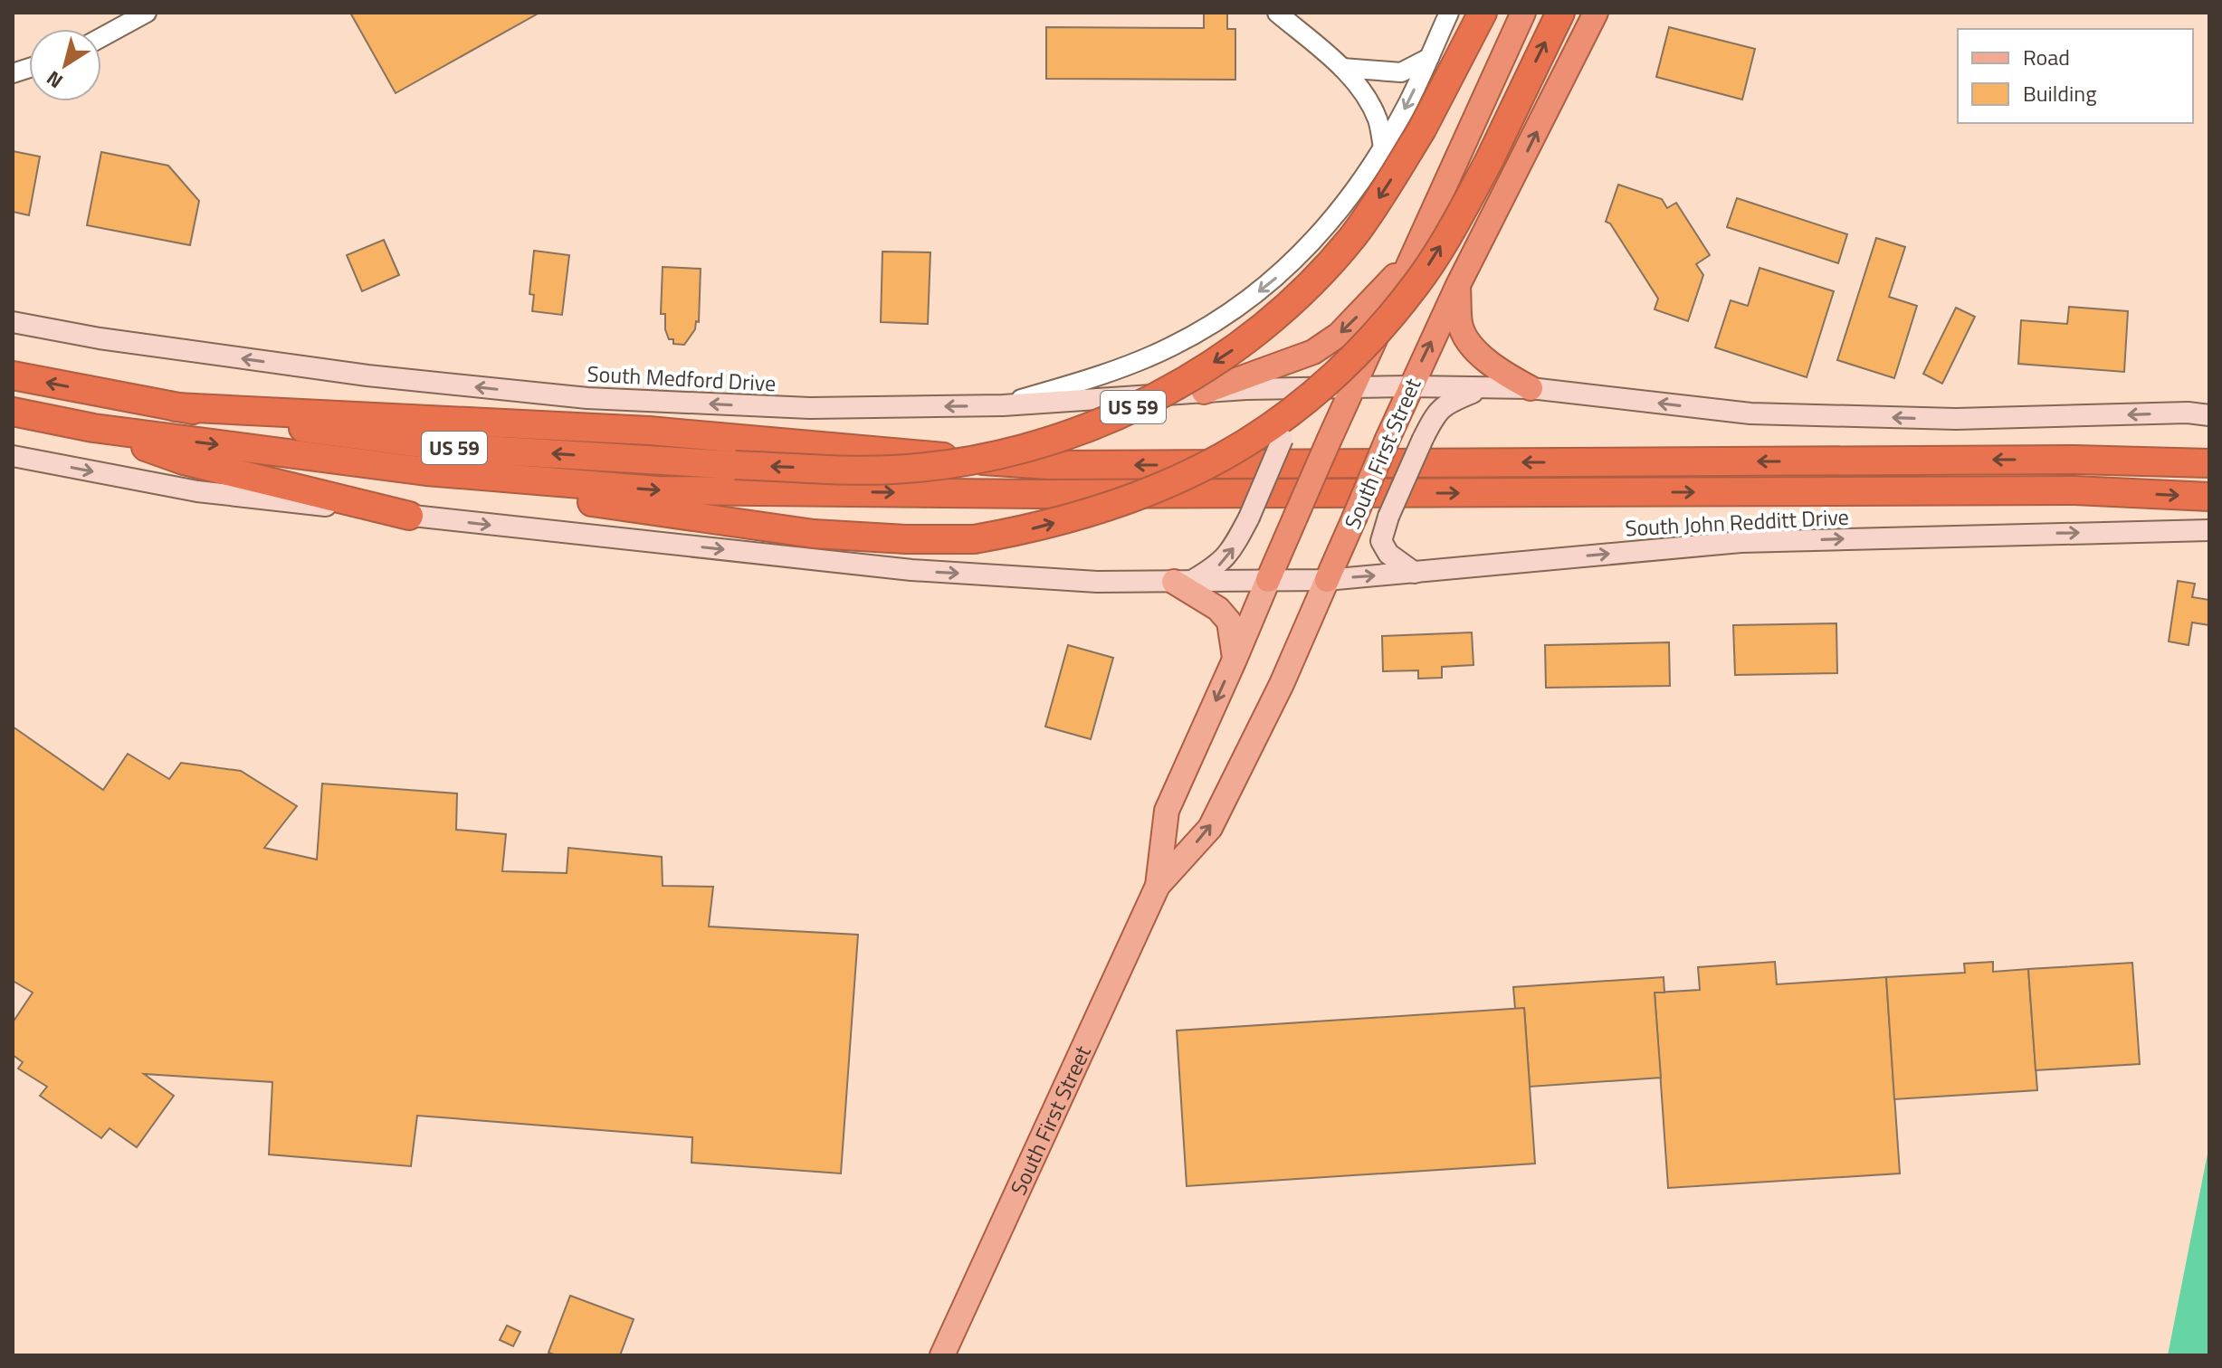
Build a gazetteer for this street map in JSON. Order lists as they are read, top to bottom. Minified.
{"streets":{"highway":["US 59","South First Street"],"main road":["South Medford Drive","South John Redditt Drive"]},"crossings":[["South Medford Drive","South First Street"],["South First Street","South John Redditt Drive"]],"legend":["Road","Building"],"north":"bottom left"}
